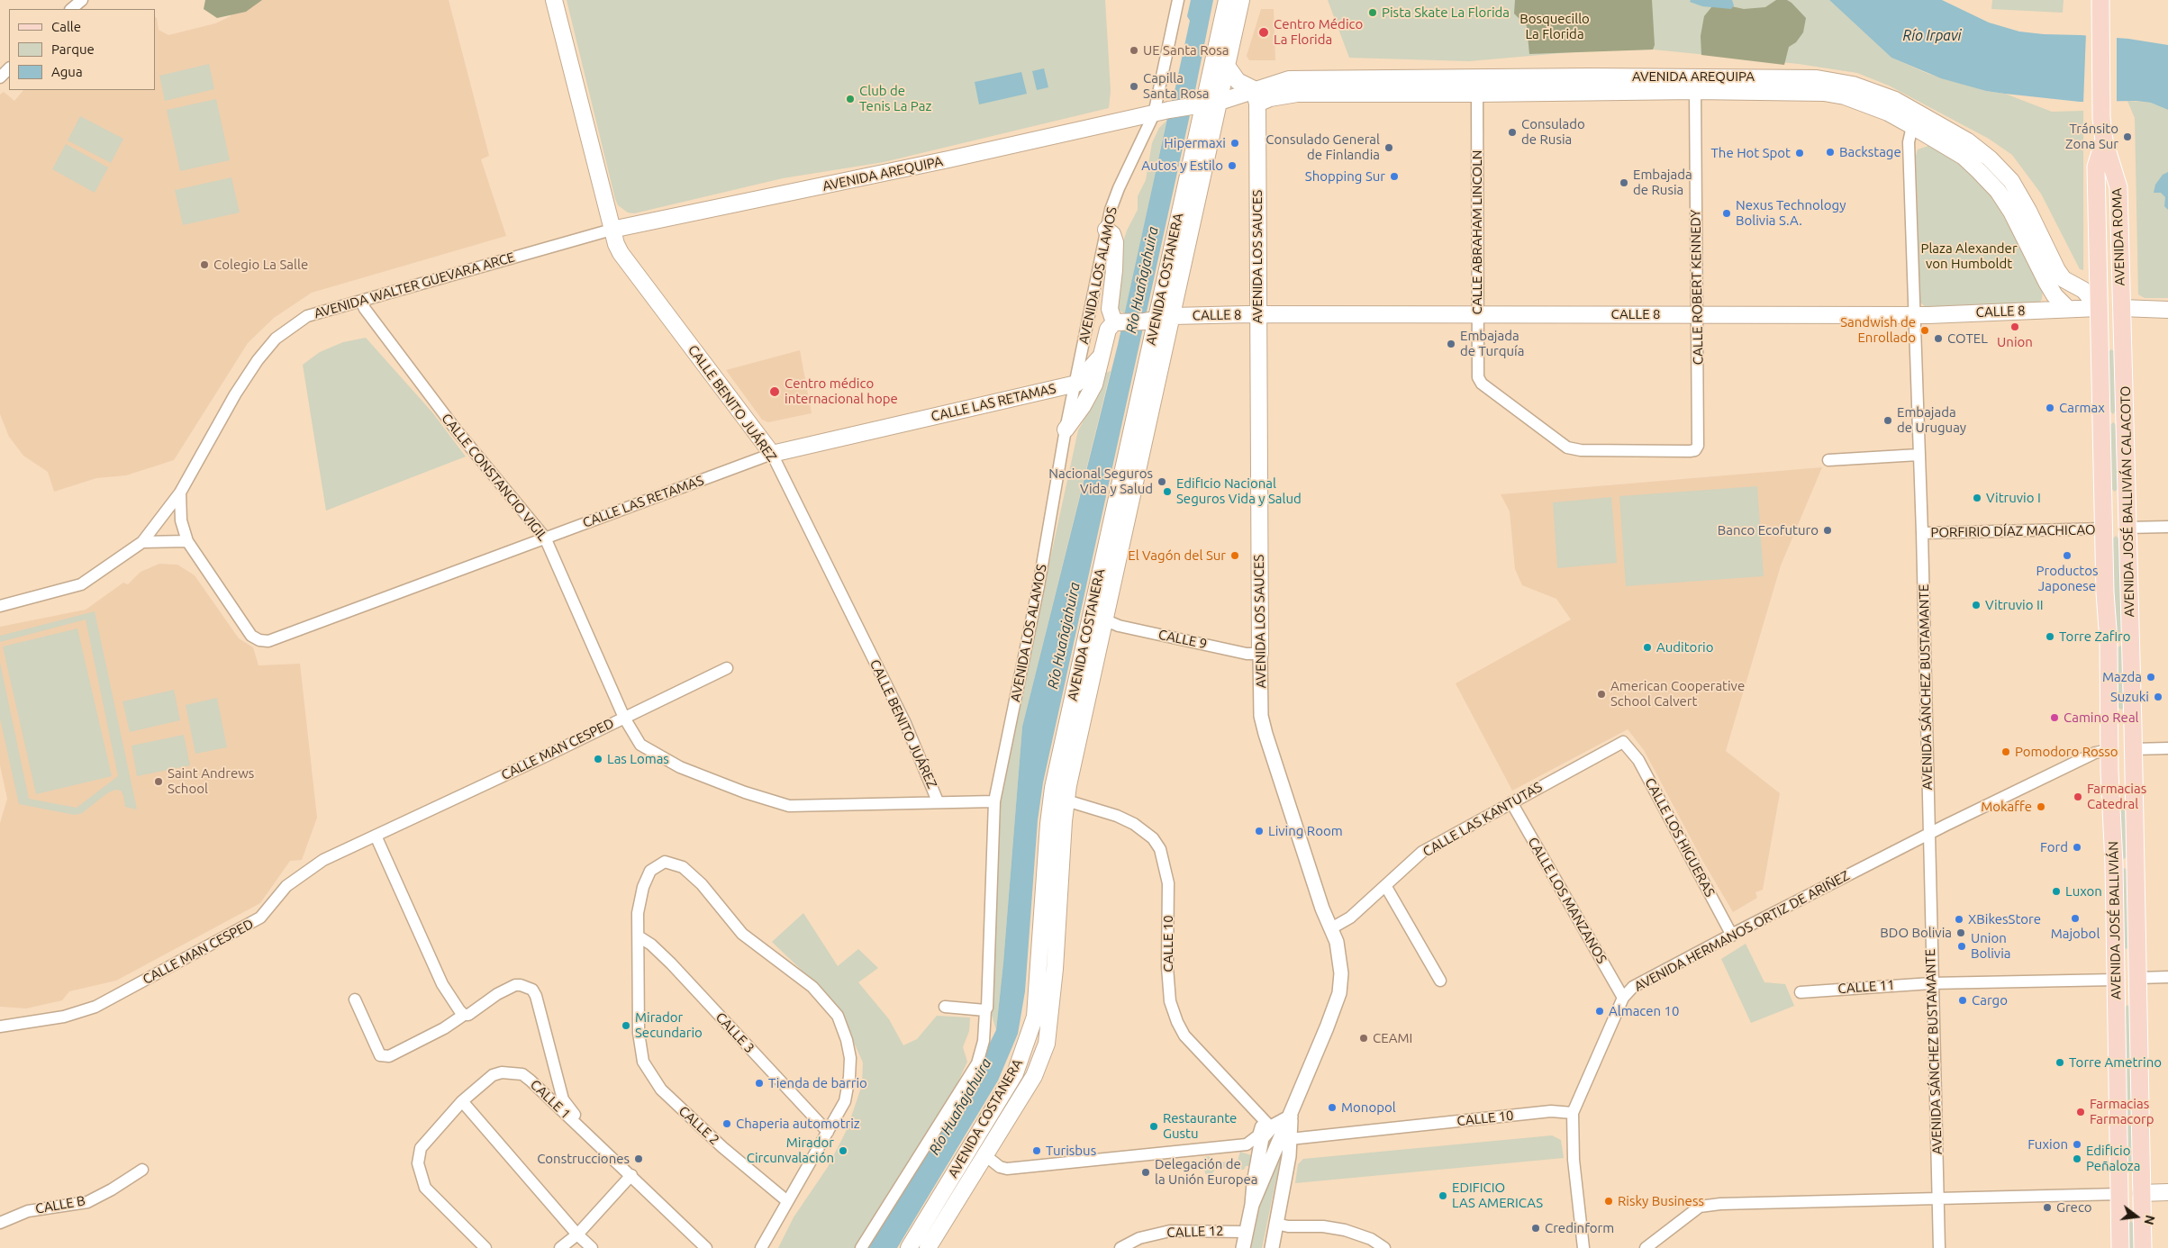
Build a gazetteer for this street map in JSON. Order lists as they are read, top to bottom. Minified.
{"streets":{"main road":["AVENIDA AREQUIPA","AVENIDA ROMA","AVENIDA LOS SAUCES","AVENIDA COSTANERA","CALLE 8","CALLE LAS RETAMAS","CALLE BENITO JUÁREZ","AVENIDA JOSÉ BALLIVIÁN CALACOTO","AVENIDA JOSÉ BALLIVIÁN"],"street":["CALLE ABRAHAM LINCOLN","AVENIDA LOS ALAMOS","AVENIDA WALTER GUEVARA ARCE","CALLE ROBERT KENNEDY","CALLE CONSTANCIO VIGIL","PORFIRIO DÍAZ MACHICAO","CALLE 9","AVENIDA SÁNCHEZ BUSTAMANTE","CALLE MAN CESPED","CALLE LAS KANTUTAS","CALLE LOS HIGUERAS","CALLE LOS MANZANOS","AVENIDA HERMANOS ORTIZ DE ARIÑEZ","CALLE 10","CALLE 11","CALLE 3","CALLE 1","CALLE 2","CALLE B","CALLE 12"]},"crossings":[["AVENIDA AREQUIPA","CALLE ABRAHAM LINCOLN"],["AVENIDA AREQUIPA","AVENIDA ROMA"],["AVENIDA AREQUIPA","AVENIDA LOS SAUCES"],["AVENIDA AREQUIPA","AVENIDA LOS ALAMOS"],["AVENIDA AREQUIPA","AVENIDA COSTANERA"],["AVENIDA AREQUIPA","AVENIDA WALTER GUEVARA ARCE"],["AVENIDA AREQUIPA","CALLE ROBERT KENNEDY"],["AVENIDA AREQUIPA","CALLE 8"],["AVENIDA AREQUIPA","CALLE BENITO JUÁREZ"],["AVENIDA AREQUIPA","AVENIDA JOSÉ BALLIVIÁN CALACOTO"],["AVENIDA AREQUIPA","AVENIDA SÁNCHEZ BUSTAMANTE"],["CALLE ABRAHAM LINCOLN","CALLE ROBERT KENNEDY"],["CALLE ABRAHAM LINCOLN","CALLE 8"],["AVENIDA ROMA","CALLE 8"],["AVENIDA ROMA","AVENIDA JOSÉ BALLIVIÁN CALACOTO"],["AVENIDA LOS SAUCES","CALLE 8"],["AVENIDA LOS SAUCES","CALLE 9"],["AVENIDA LOS SAUCES","CALLE LAS KANTUTAS"],["AVENIDA LOS SAUCES","CALLE 10"],["AVENIDA LOS ALAMOS","CALLE LAS RETAMAS"],["AVENIDA LOS ALAMOS","CALLE MAN CESPED"],["AVENIDA COSTANERA","CALLE 8"],["AVENIDA COSTANERA","CALLE 9"],["AVENIDA COSTANERA","CALLE 10"],["AVENIDA WALTER GUEVARA ARCE","CALLE LAS RETAMAS"],["AVENIDA WALTER GUEVARA ARCE","CALLE BENITO JUÁREZ"],["AVENIDA WALTER GUEVARA ARCE","CALLE CONSTANCIO VIGIL"],["CALLE ROBERT KENNEDY","CALLE 8"],["CALLE 8","AVENIDA JOSÉ BALLIVIÁN CALACOTO"],["CALLE 8","AVENIDA SÁNCHEZ BUSTAMANTE"],["CALLE LAS RETAMAS","CALLE BENITO JUÁREZ"],["CALLE LAS RETAMAS","CALLE CONSTANCIO VIGIL"],["CALLE BENITO JUÁREZ","CALLE MAN CESPED"],["CALLE CONSTANCIO VIGIL","CALLE MAN CESPED"],["AVENIDA JOSÉ BALLIVIÁN CALACOTO","PORFIRIO DÍAZ MACHICAO"],["AVENIDA JOSÉ BALLIVIÁN CALACOTO","AVENIDA JOSÉ BALLIVIÁN"],["PORFIRIO DÍAZ MACHICAO","AVENIDA SÁNCHEZ BUSTAMANTE"],["AVENIDA SÁNCHEZ BUSTAMANTE","AVENIDA HERMANOS ORTIZ DE ARIÑEZ"],["AVENIDA SÁNCHEZ BUSTAMANTE","CALLE 11"],["CALLE LAS KANTUTAS","CALLE LOS HIGUERAS"],["CALLE LAS KANTUTAS","CALLE LOS MANZANOS"],["CALLE LOS HIGUERAS","AVENIDA HERMANOS ORTIZ DE ARIÑEZ"],["CALLE LOS MANZANOS","AVENIDA HERMANOS ORTIZ DE ARIÑEZ"],["AVENIDA JOSÉ BALLIVIÁN","AVENIDA HERMANOS ORTIZ DE ARIÑEZ"],["AVENIDA JOSÉ BALLIVIÁN","CALLE 11"],["AVENIDA HERMANOS ORTIZ DE ARIÑEZ","CALLE 10"],["CALLE 3","CALLE 2"]],"water":["Río Irpavi","Río Huañajahuira"],"parks":["Bosquecillo La Florida","Plaza Alexander von Humboldt"],"places":["Pista Skate La Florida","Centro Médico La Florida","UE Santa Rosa","Capilla Santa Rosa","Club de Tenis La Paz","Consulado de Rusia","Tránsito Zona Sur","Hipermaxi","Consulado General de Finlandia","Backstage","The Hot Spot","Autos y Estilo","Shopping Sur","Embajada de Rusia","Nexus Technology Bolivia S.A.","Colegio La Salle","Union","Sandwish de Enrollado","COTEL","Embajada de Turquía","Centro médico internacional hope","Carmax","Embajada de Uruguay","Nacional Seguros Vida y Salud","Edificio Nacional Seguros Vida y Salud","Vitruvio I","Banco Ecofuturo","El Vagón del Sur","Productos Japonese","Vitruvio II","Torre Zafiro","Auditorio","Mazda","American Cooperative School Calvert","Suzuki","Camino Real","Pomodoro Rosso","Las Lomas","Saint Andrews School","Farmacias Catedral","Mokaffe","Living Room","Ford","Luxon","Majobol","XBikesStore","BDO Bolivia","Union Bolivia","Cargo","Almacen 10","Mirador Secundario","CEAMI","Torre Ametrino","Tienda de barrio","Monopol","Farmacias Farmacorp","Chaperia automotriz","Restaurante Gustu","Fuxion","Mirador Circunvalación","Turisbus","Construcciones","Edificio Peñaloza","Delegación de la Unión Europea","EDIFICIO LAS AMERICAS","Risky Business","Greco","Credinform"],"legend":["Calle","Parque","Agua"],"north":"right"}
